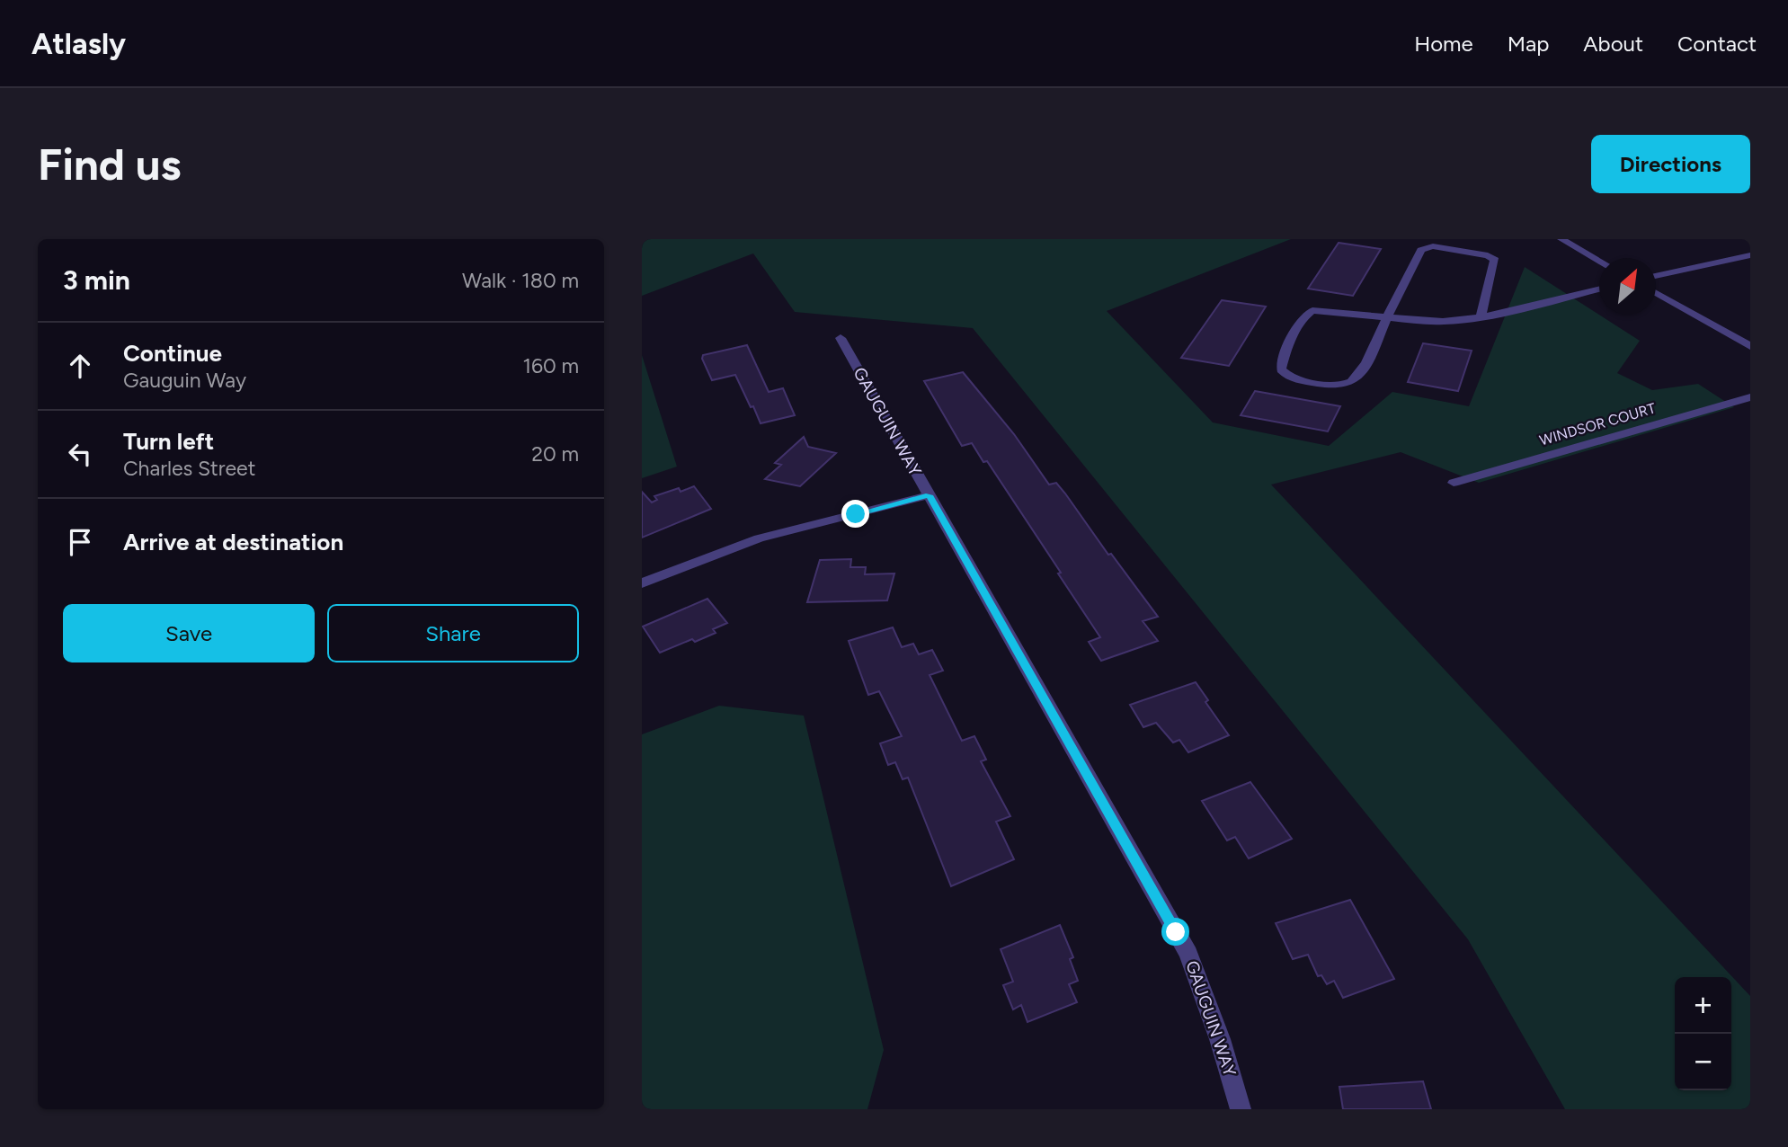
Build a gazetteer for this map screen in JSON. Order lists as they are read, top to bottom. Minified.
{"streets":{"street":["GAUGUIN WAY","WINDSOR COURT"]},"north":"top right","page":{"header":"Atlasly","nav":["Home","Map","About","Contact"],"buttons":["Directions",["Save","Share"]],"title":"Find us","heading":["3 min","Walk · 180 m"],"list":[["Continue","Gauguin Way","160 m"],["Turn left","Charles Street","20 m"],"Arrive at destination"],"map_buttons":["+","−"]}}
